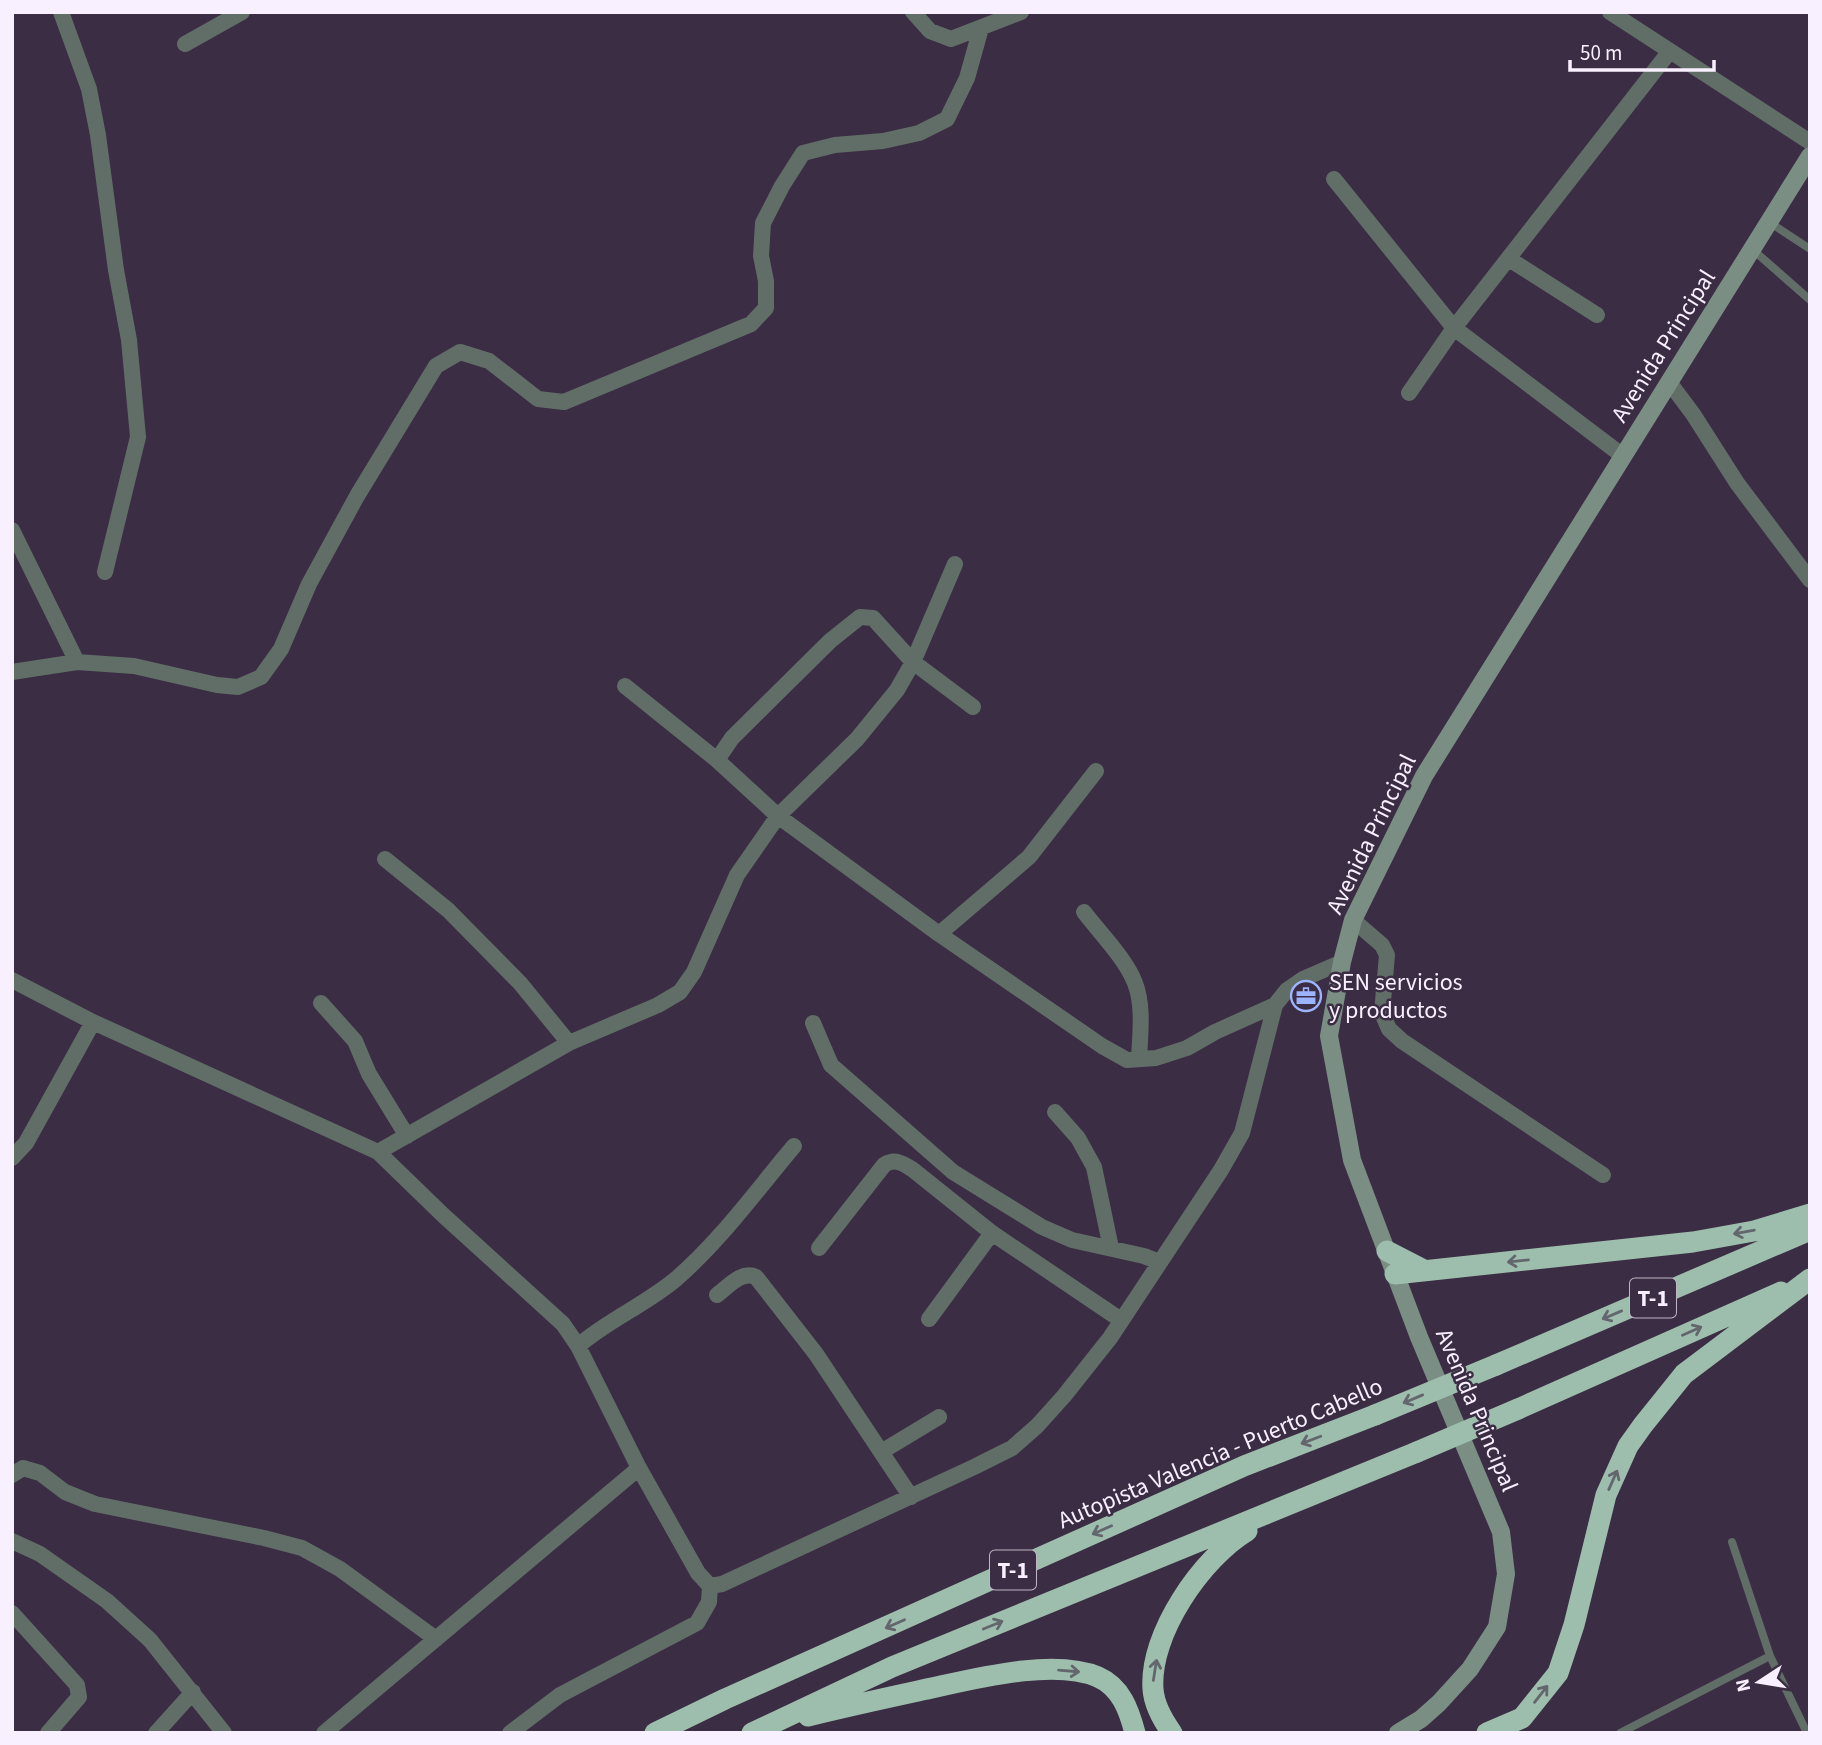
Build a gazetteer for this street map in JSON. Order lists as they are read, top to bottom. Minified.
{"streets":{"highway":["T-1","Autopista Valencia - Puerto Cabello"],"main road":["Avenida Principal"]},"places":{"office":["SEN servicios y productos"]},"scale_bar":"50 m","north":"left"}
